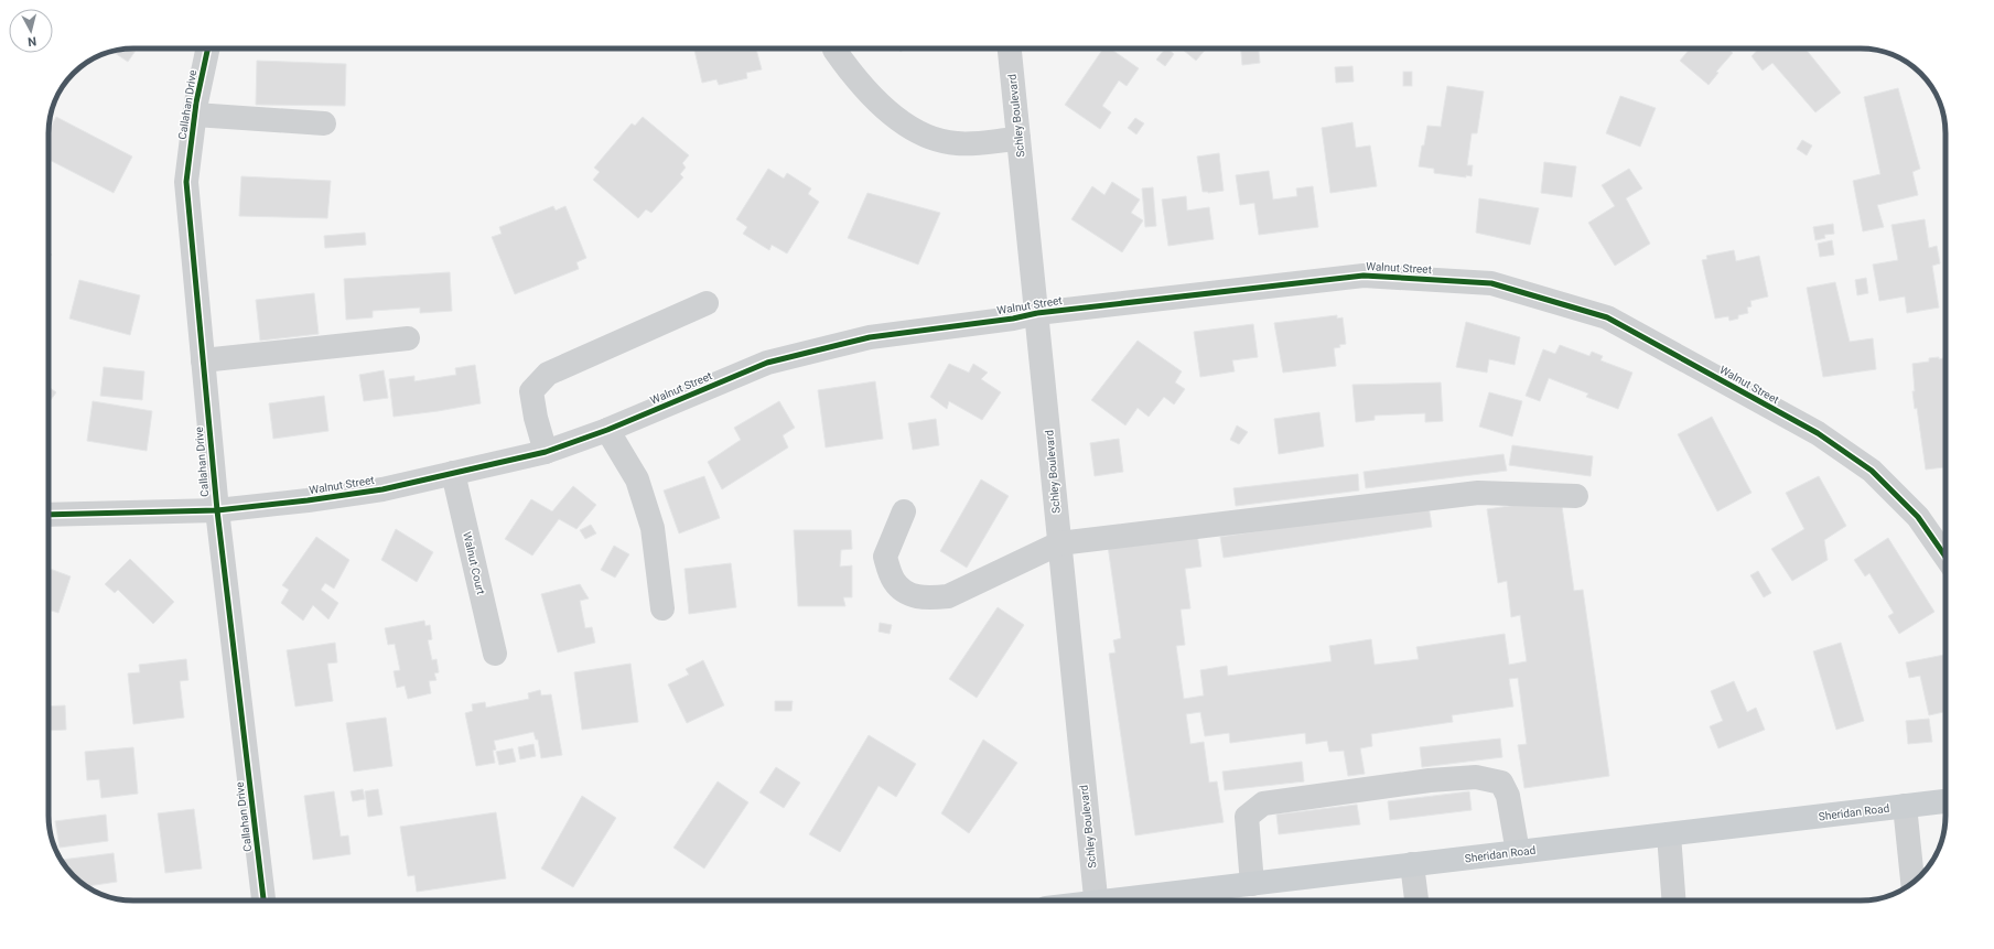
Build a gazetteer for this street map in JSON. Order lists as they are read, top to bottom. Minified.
{"streets":{"main road":["Sheridan Road"],"street":["Callahan Drive","Schley Boulevard","Walnut Street","Walnut Court"]},"crossings":[["Callahan Drive","Walnut Street"],["Schley Boulevard","Walnut Street"],["Walnut Street","Walnut Court"]],"north":"bottom"}
